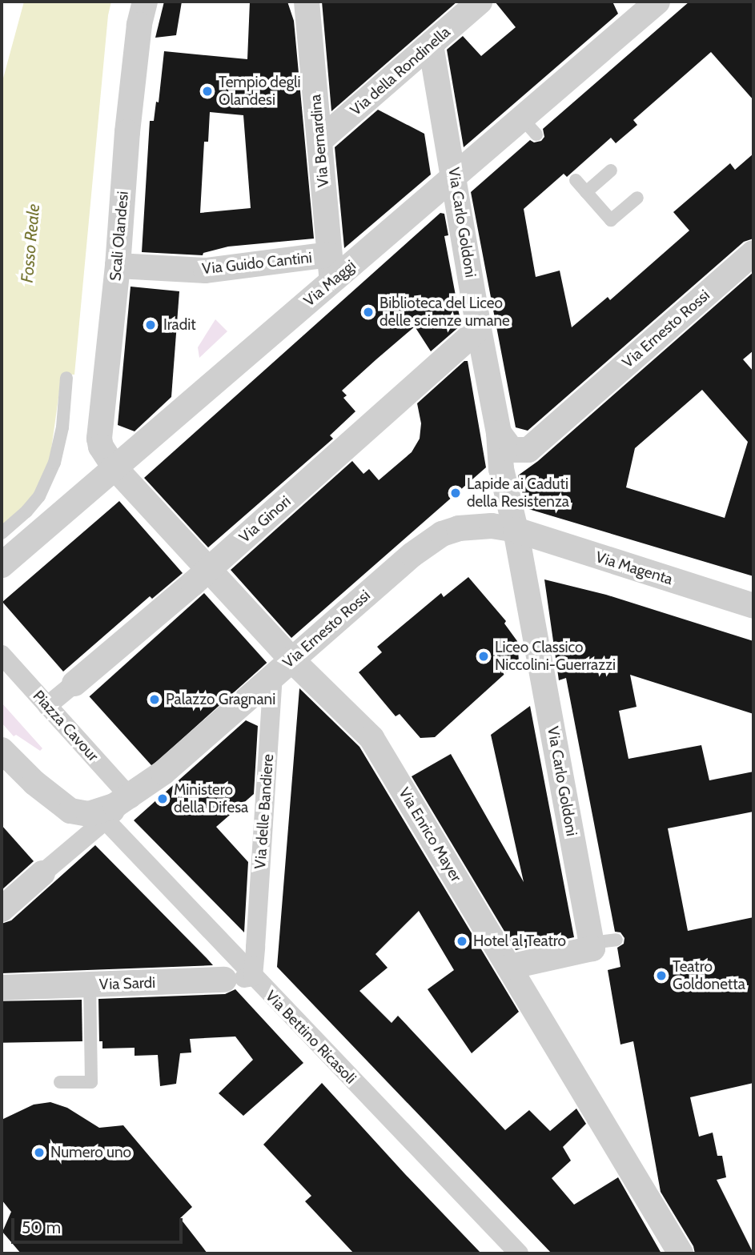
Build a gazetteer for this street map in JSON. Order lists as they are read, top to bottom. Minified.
{"streets":{"street":["Via della Rondinella","Via Bernardina","Via Carlo Goldoni","Scali Olandesi","Via Guido Cantini","Via Maggi","Via Ernesto Rossi","Via Ginori","Via Magenta","Piazza Cavour","Via delle Bandiere","Via Enrico Mayer","Via Sardi","Via Bettino Ricasoli"]},"crossings":[["Via della Rondinella","Via Bernardina"],["Via della Rondinella","Via Carlo Goldoni"],["Via Bernardina","Via Guido Cantini"],["Via Bernardina","Via Maggi"],["Via Carlo Goldoni","Via Maggi"],["Via Carlo Goldoni","Via Ernesto Rossi"],["Via Carlo Goldoni","Via Ginori"],["Via Carlo Goldoni","Via Magenta"],["Scali Olandesi","Via Guido Cantini"],["Scali Olandesi","Via Maggi"],["Scali Olandesi","Via Enrico Mayer"],["Via Maggi","Via Enrico Mayer"],["Via Ernesto Rossi","Via Magenta"],["Via Ernesto Rossi","Piazza Cavour"],["Via Ernesto Rossi","Via delle Bandiere"],["Via Ernesto Rossi","Via Enrico Mayer"],["Via Ginori","Piazza Cavour"],["Via Ginori","Via Enrico Mayer"],["Via delle Bandiere","Via Enrico Mayer"],["Via delle Bandiere","Via Sardi"],["Via delle Bandiere","Via Bettino Ricasoli"],["Via Sardi","Via Bettino Ricasoli"]],"water":["Fosso Reale"],"places":["Tempio degli Olandesi","Biblioteca del Liceo delle scienze umane","Iradit","Lapide ai Caduti della Resistenza","Liceo Classico Niccolini-Guerrazzi","Palazzo Gragnani","Ministero della Difesa","Hotel al Teatro","Teatro Goldonetta","Numero uno"],"scale_bar":"50 m"}
